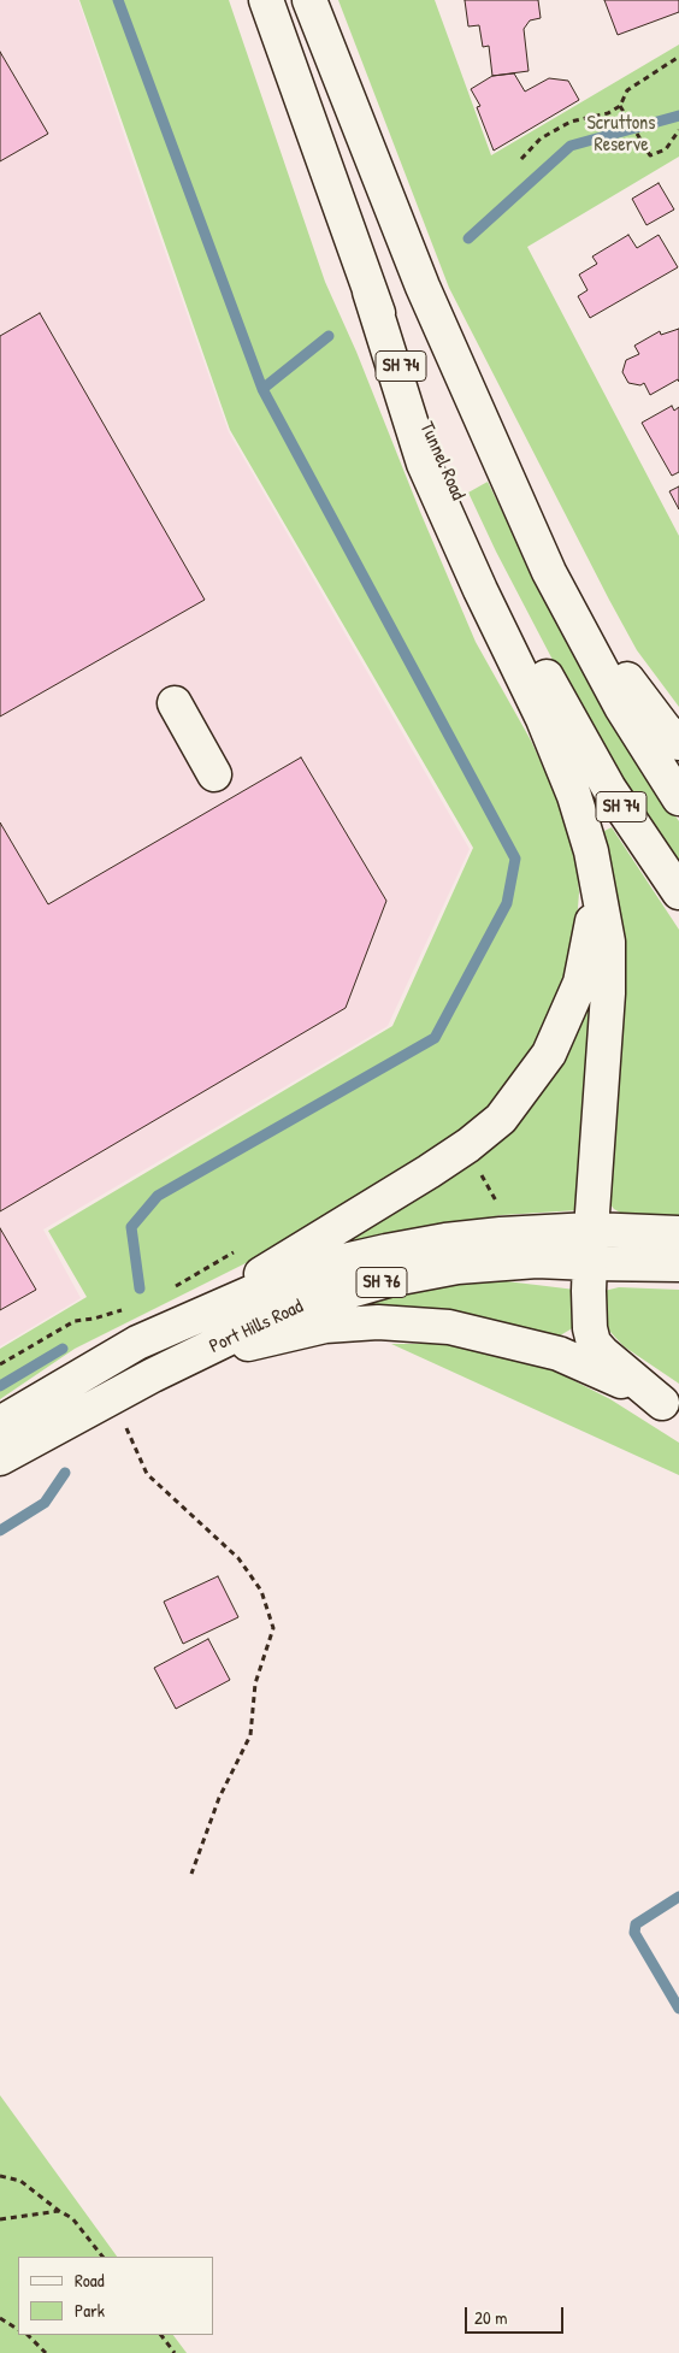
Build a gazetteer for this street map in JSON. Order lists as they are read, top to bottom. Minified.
{"streets":{"main road":["SH 74","Tunnel Road","SH 76","Port Hills Road"]},"parks":["Scruttons Reserve"],"legend":["Road","Park"],"scale_bar":"20 m"}
